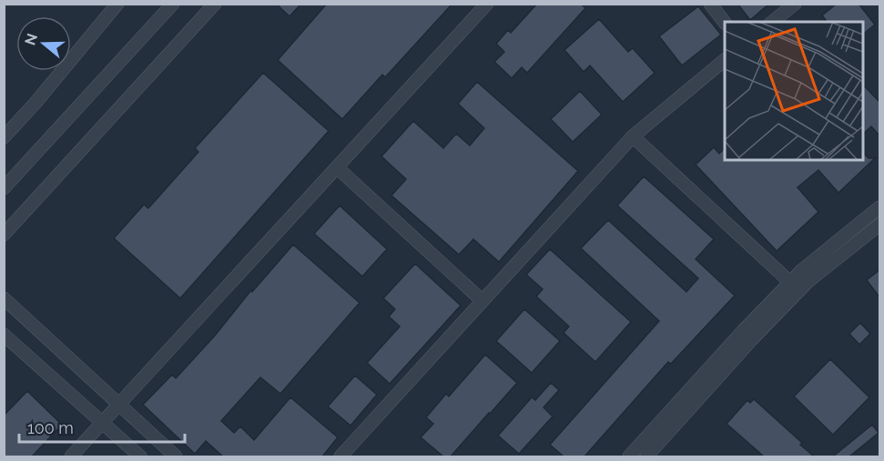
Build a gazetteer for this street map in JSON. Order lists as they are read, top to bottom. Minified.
{"scale_bar":"100 m","north":"left"}
